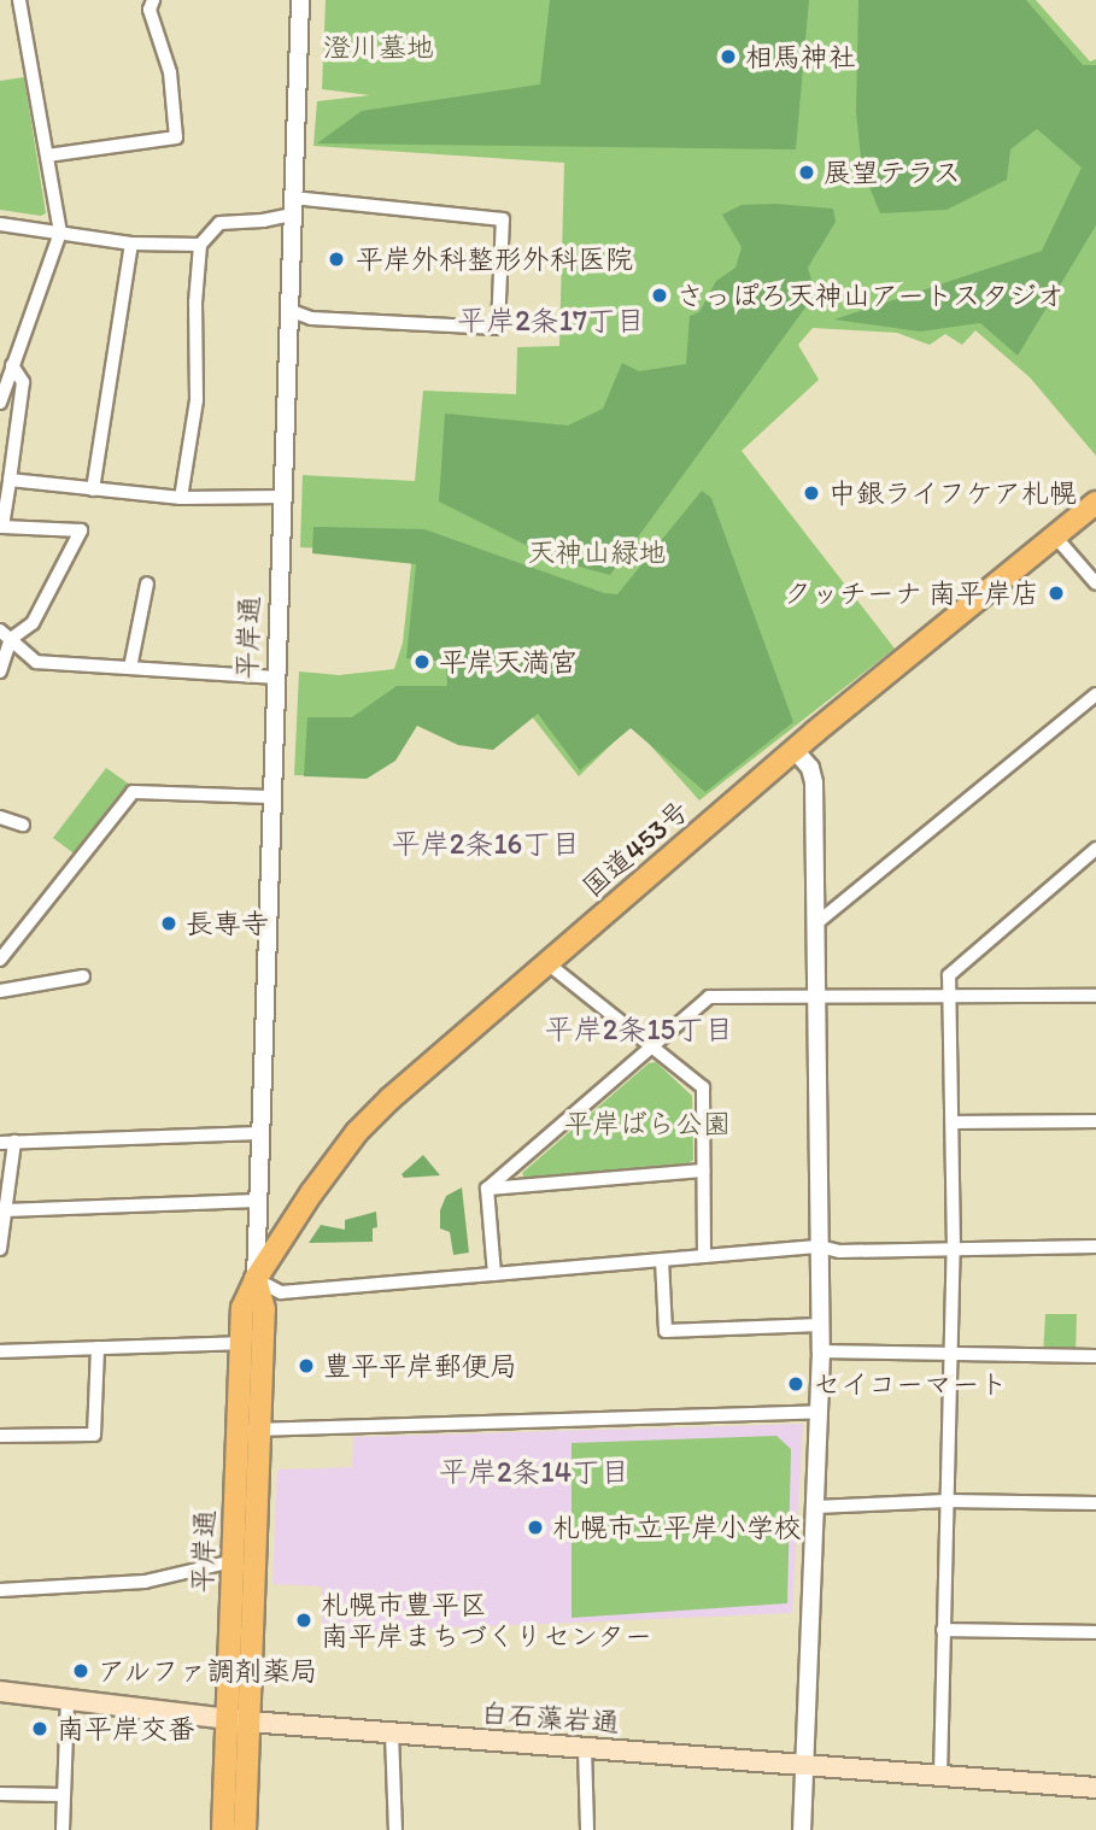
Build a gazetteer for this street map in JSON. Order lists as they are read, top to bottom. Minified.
{"streets":{"highway":["平岸通","国道453号"],"main road":["白石藻岩通"]},"crossings":[["平岸通","国道453号"],["平岸通","白石藻岩通"]],"districts":["平岸2条17丁目","平岸2条16丁目","平岸2条15丁目","平岸2条14丁目"],"parks":["澄川墓地","天神山緑地","平岸ばら公園"],"places":["相馬神社","展望テラス","平岸外科整形外科医院","さっぽろ天神山アートスタジオ","中銀ライフケア札幌","クッチーナ 南平岸店","平岸天満宮","長専寺","豊平平岸郵便局","セイコーマート","札幌市立平岸小学校","札幌市豊平区 南平岸まちづくりセンター","アルファ調剤薬局","南平岸交番"]}
